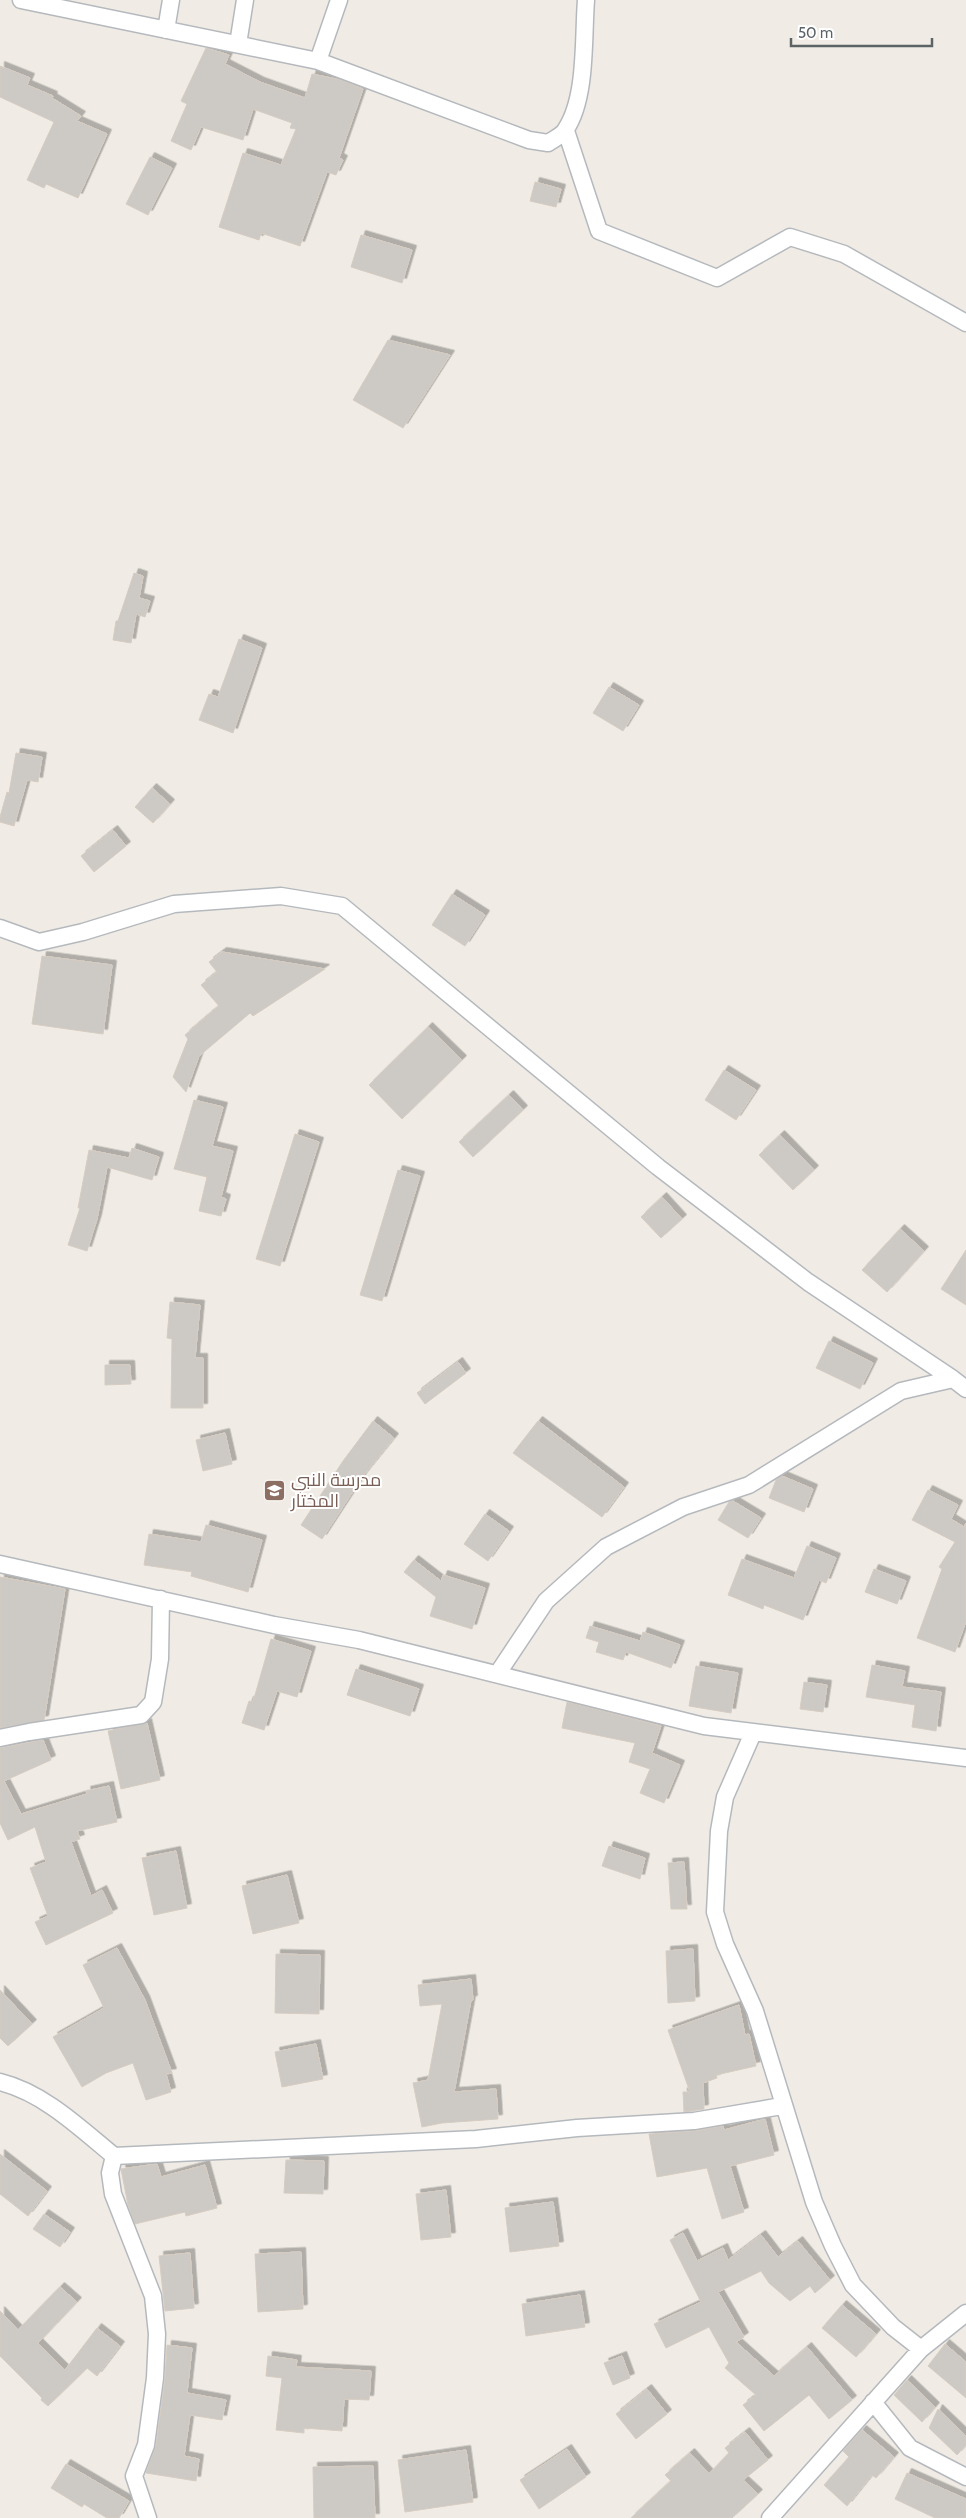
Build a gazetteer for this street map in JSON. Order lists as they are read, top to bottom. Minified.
{"places":{"school or university":["مدرسة النبي المختار"]},"scale_bar":"50 m"}
